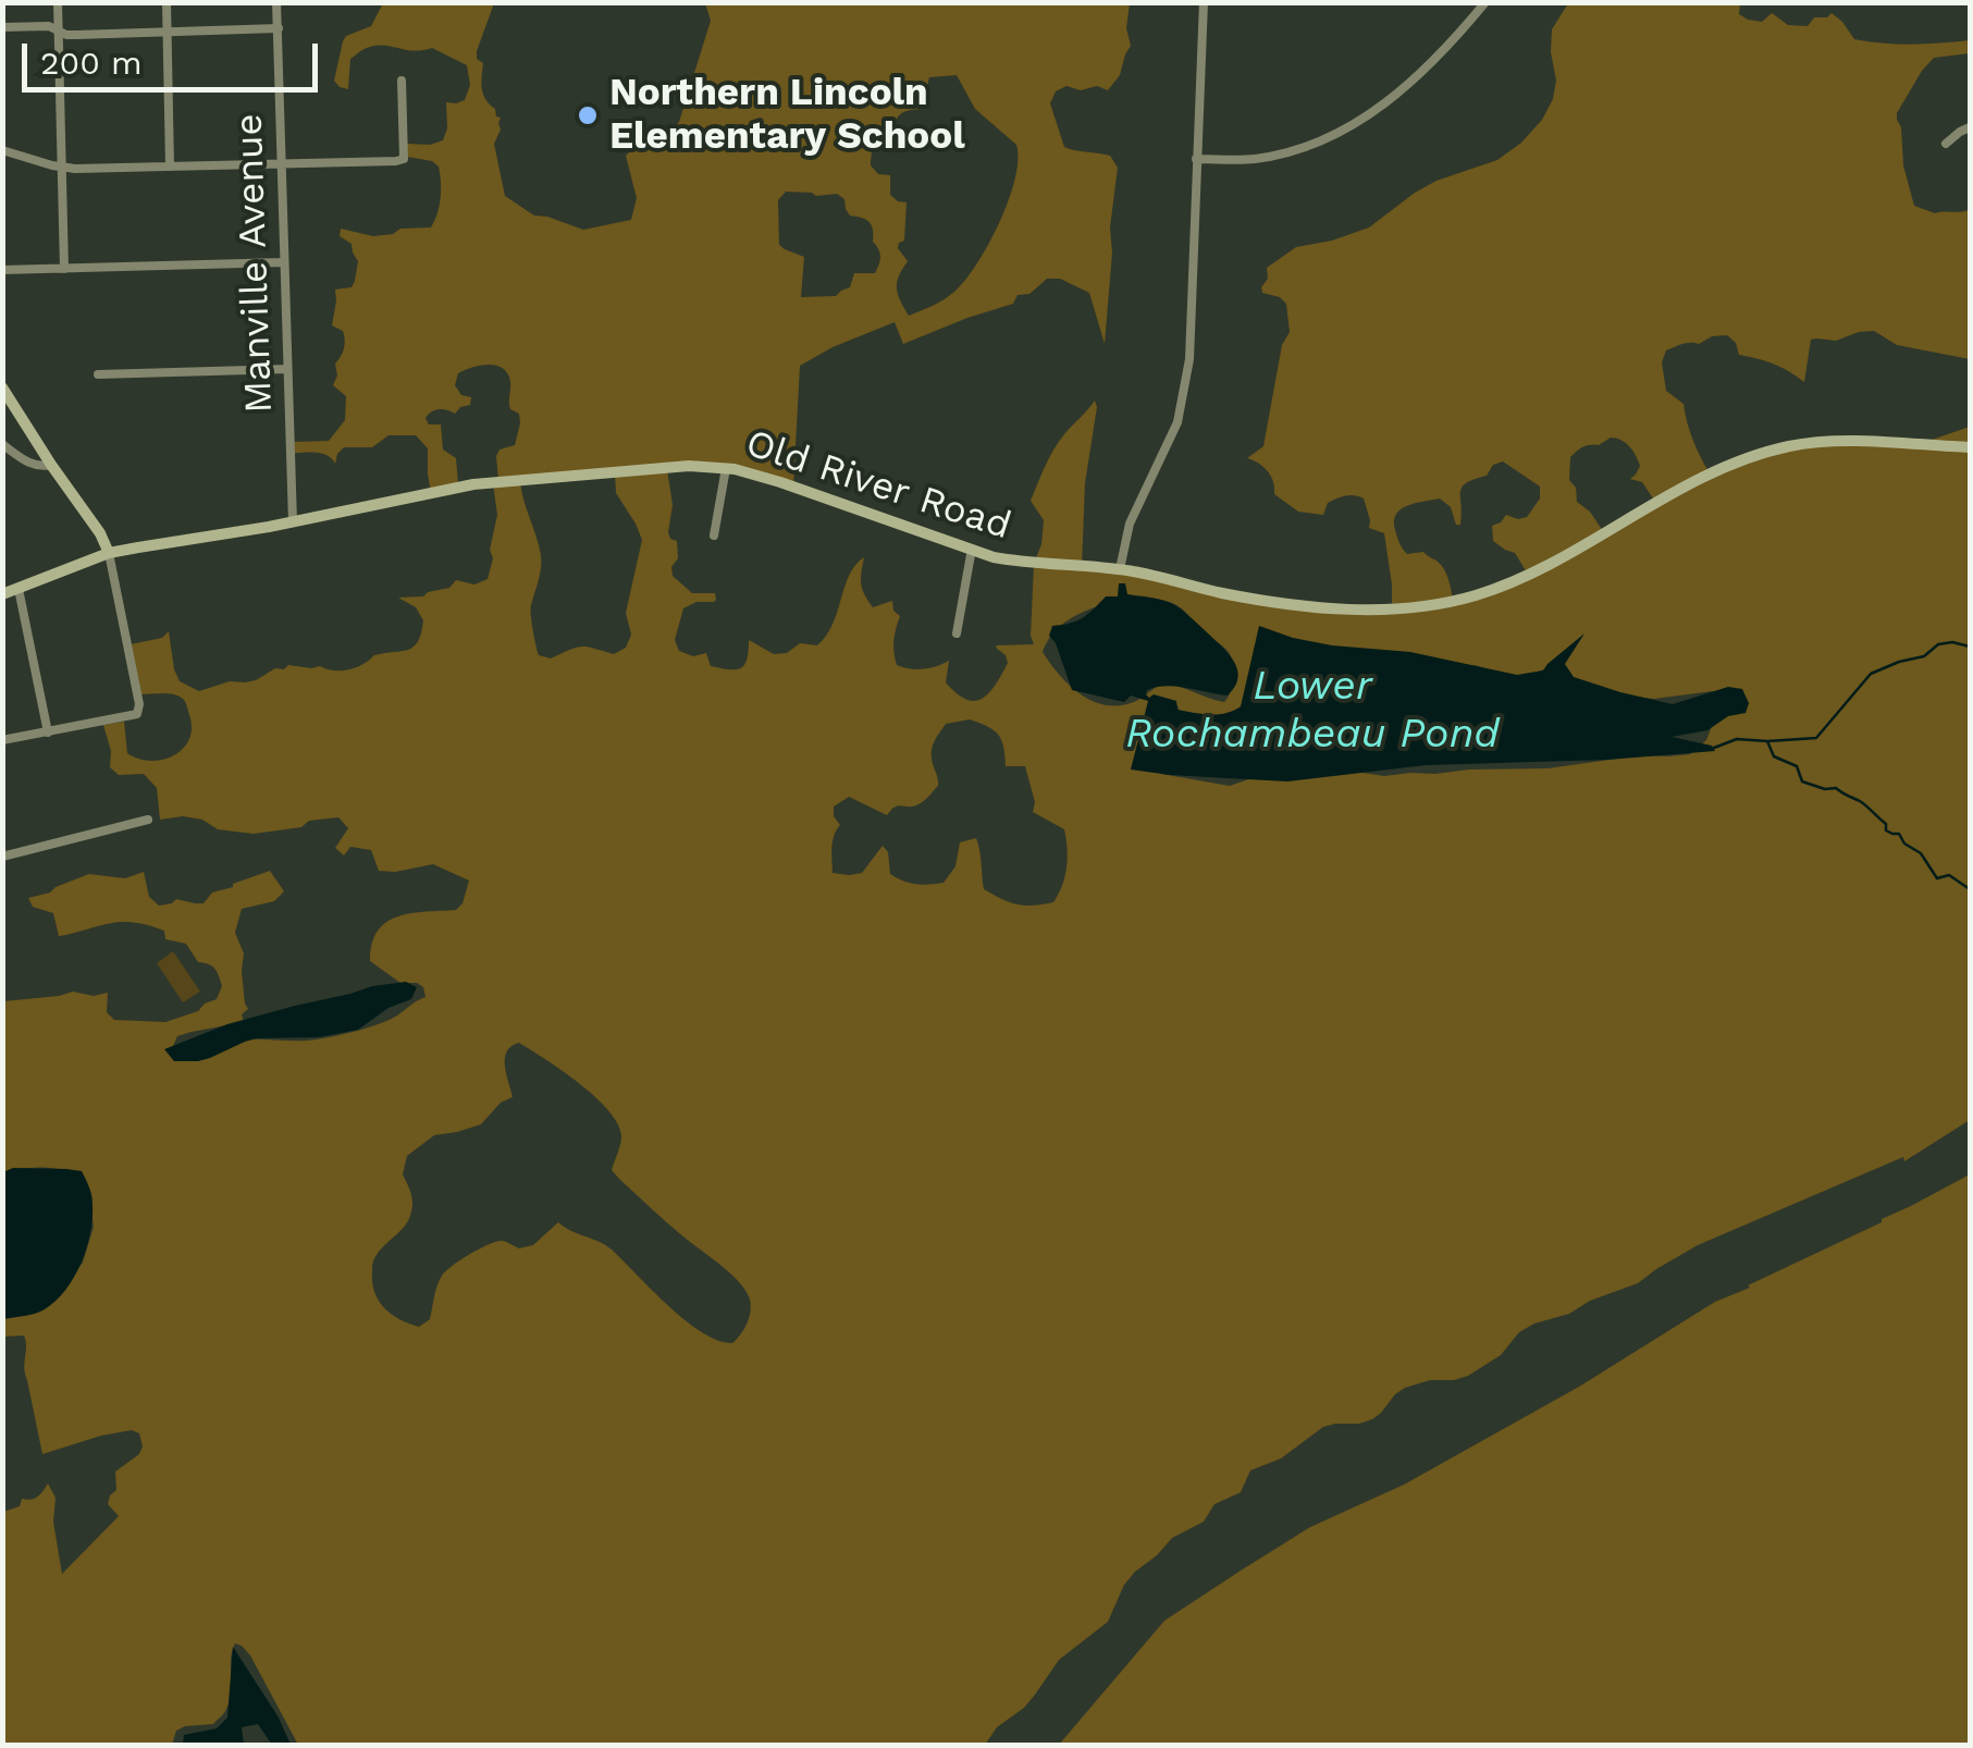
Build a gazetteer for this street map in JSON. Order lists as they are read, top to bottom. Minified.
{"streets":{"main road":["Old River Road"],"street":["Manville Avenue"]},"crossings":[["Manville Avenue","Old River Road"]],"water":["Lower Rochambeau Pond"],"places":["Northern Lincoln Elementary School"],"scale_bar":"200 m"}
